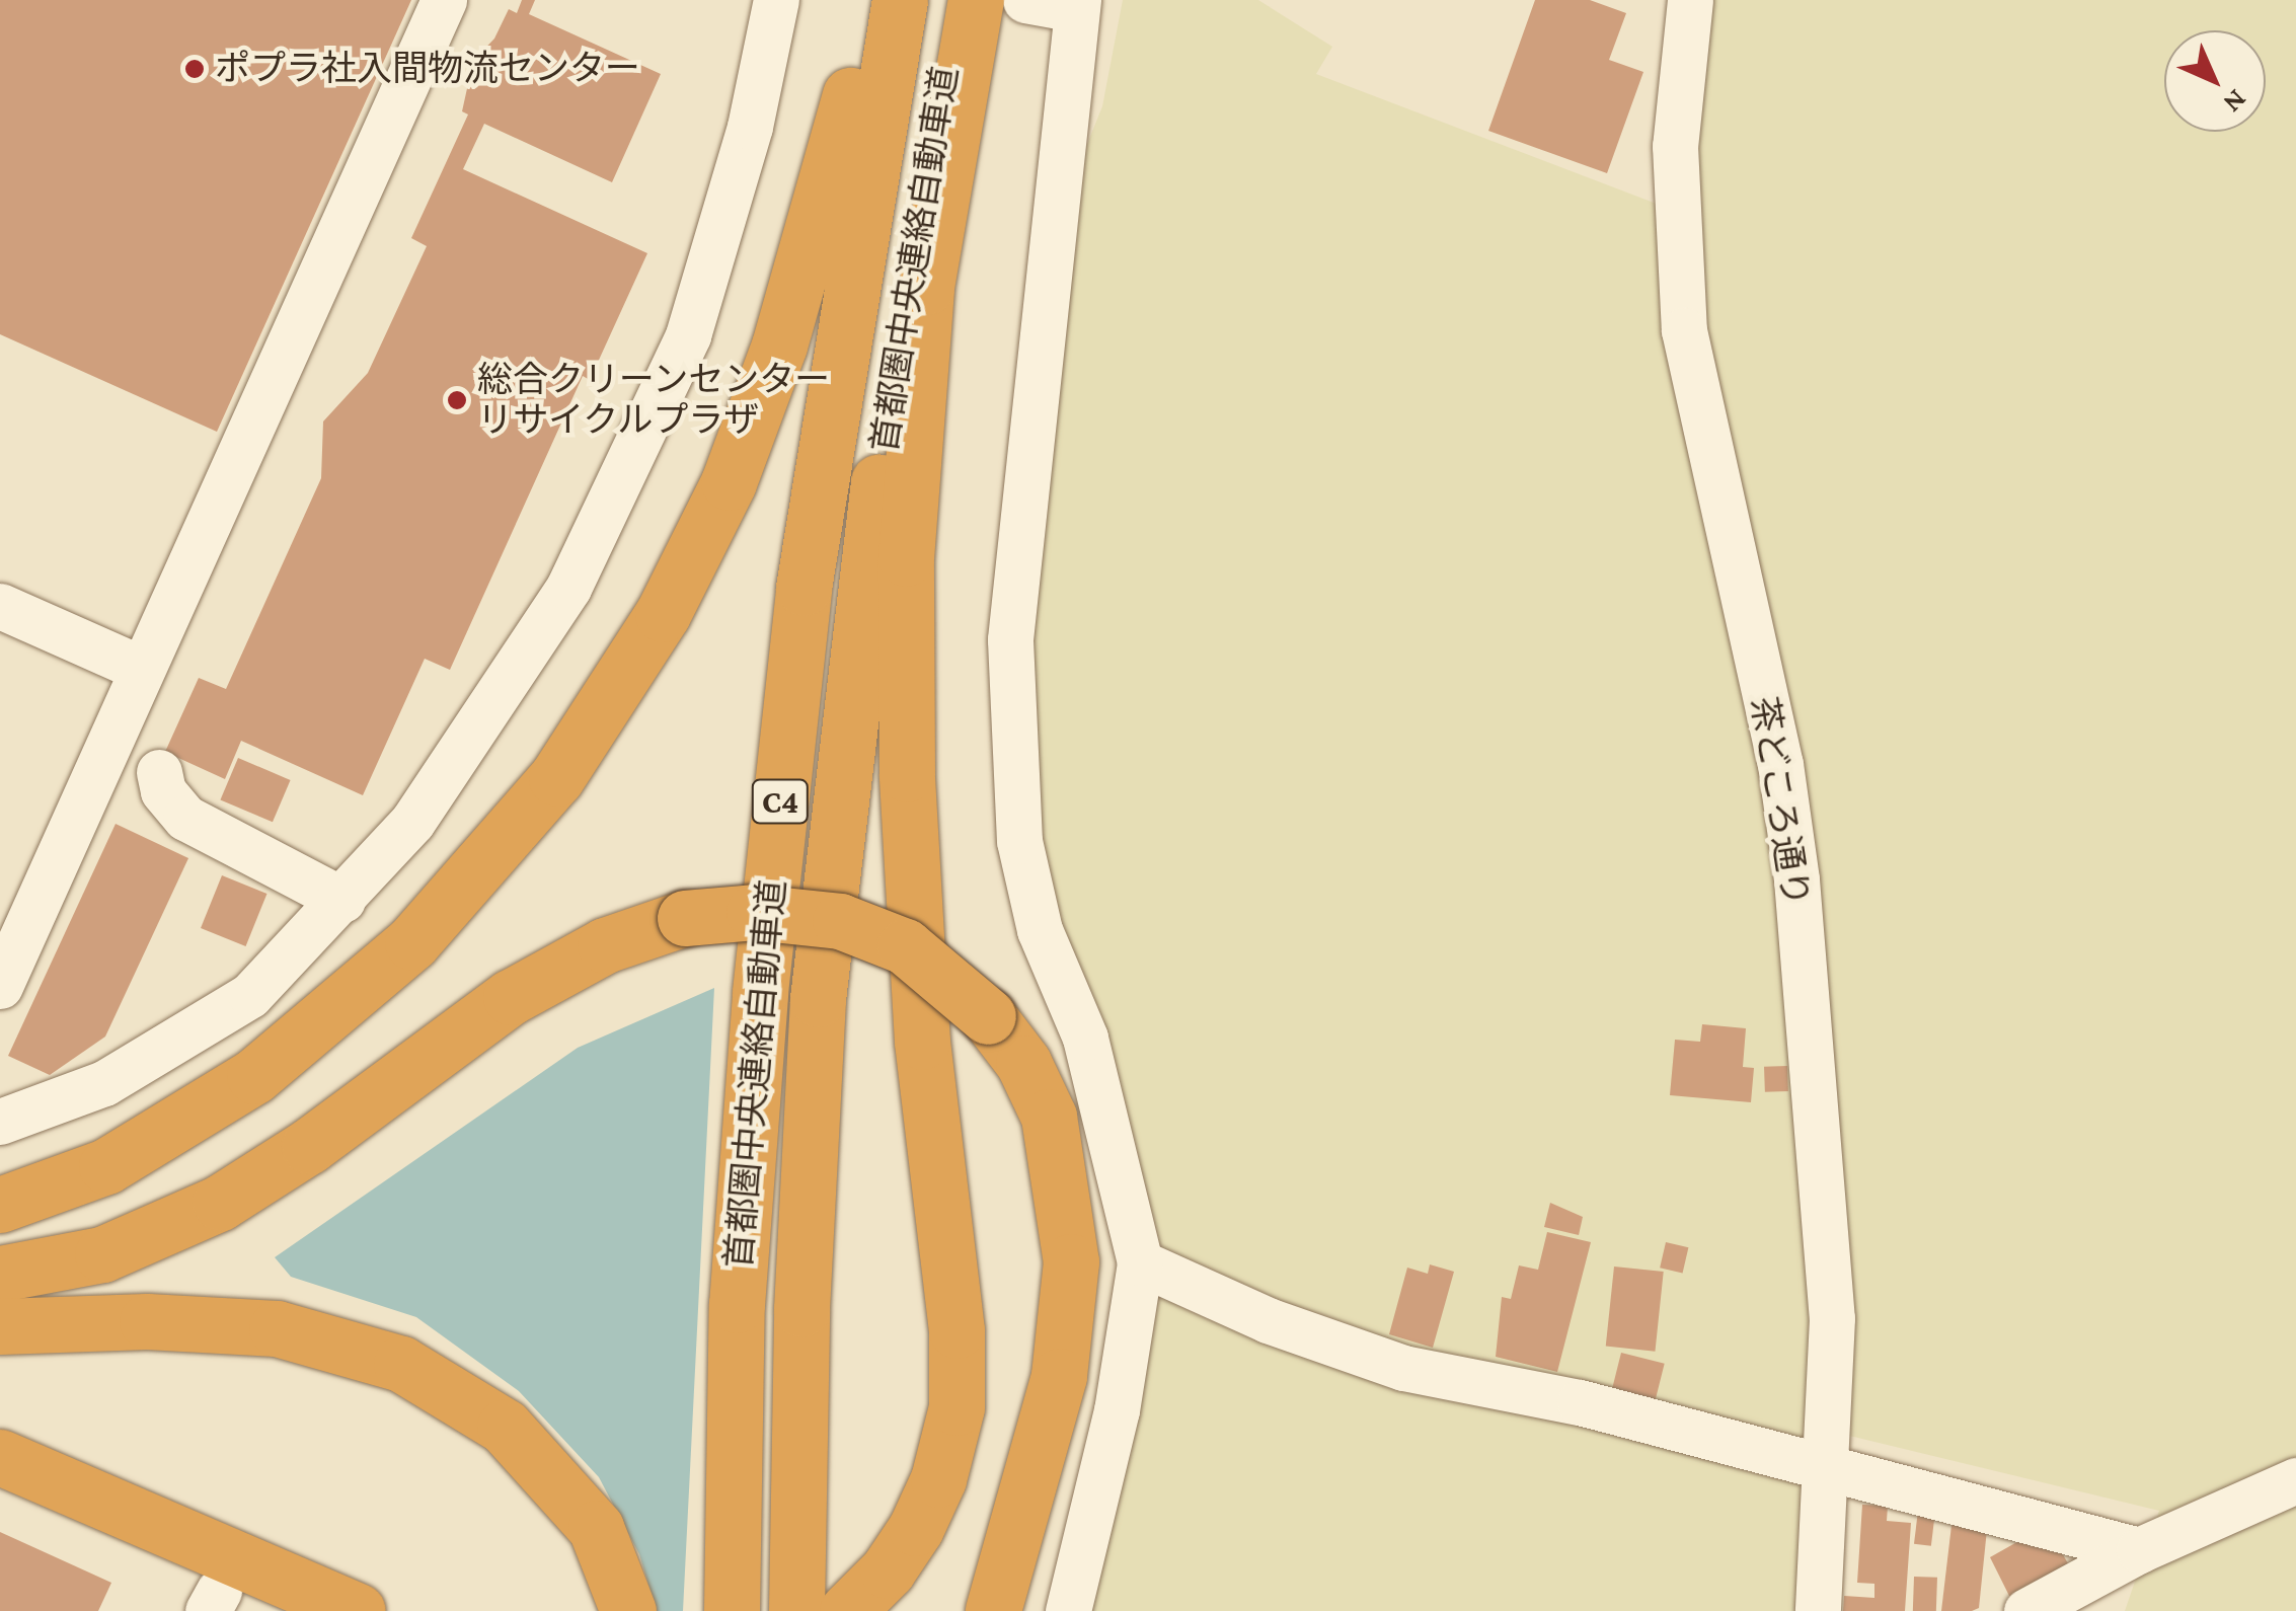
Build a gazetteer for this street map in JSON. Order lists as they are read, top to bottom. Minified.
{"streets":{"highway":["首都圏中央連絡自動車道","C4"],"street":["茶どころ通り"]},"places":["ポプラ社入間物流センター","総合クリーンセンター リサイクルプラザ"],"north":"bottom right"}
